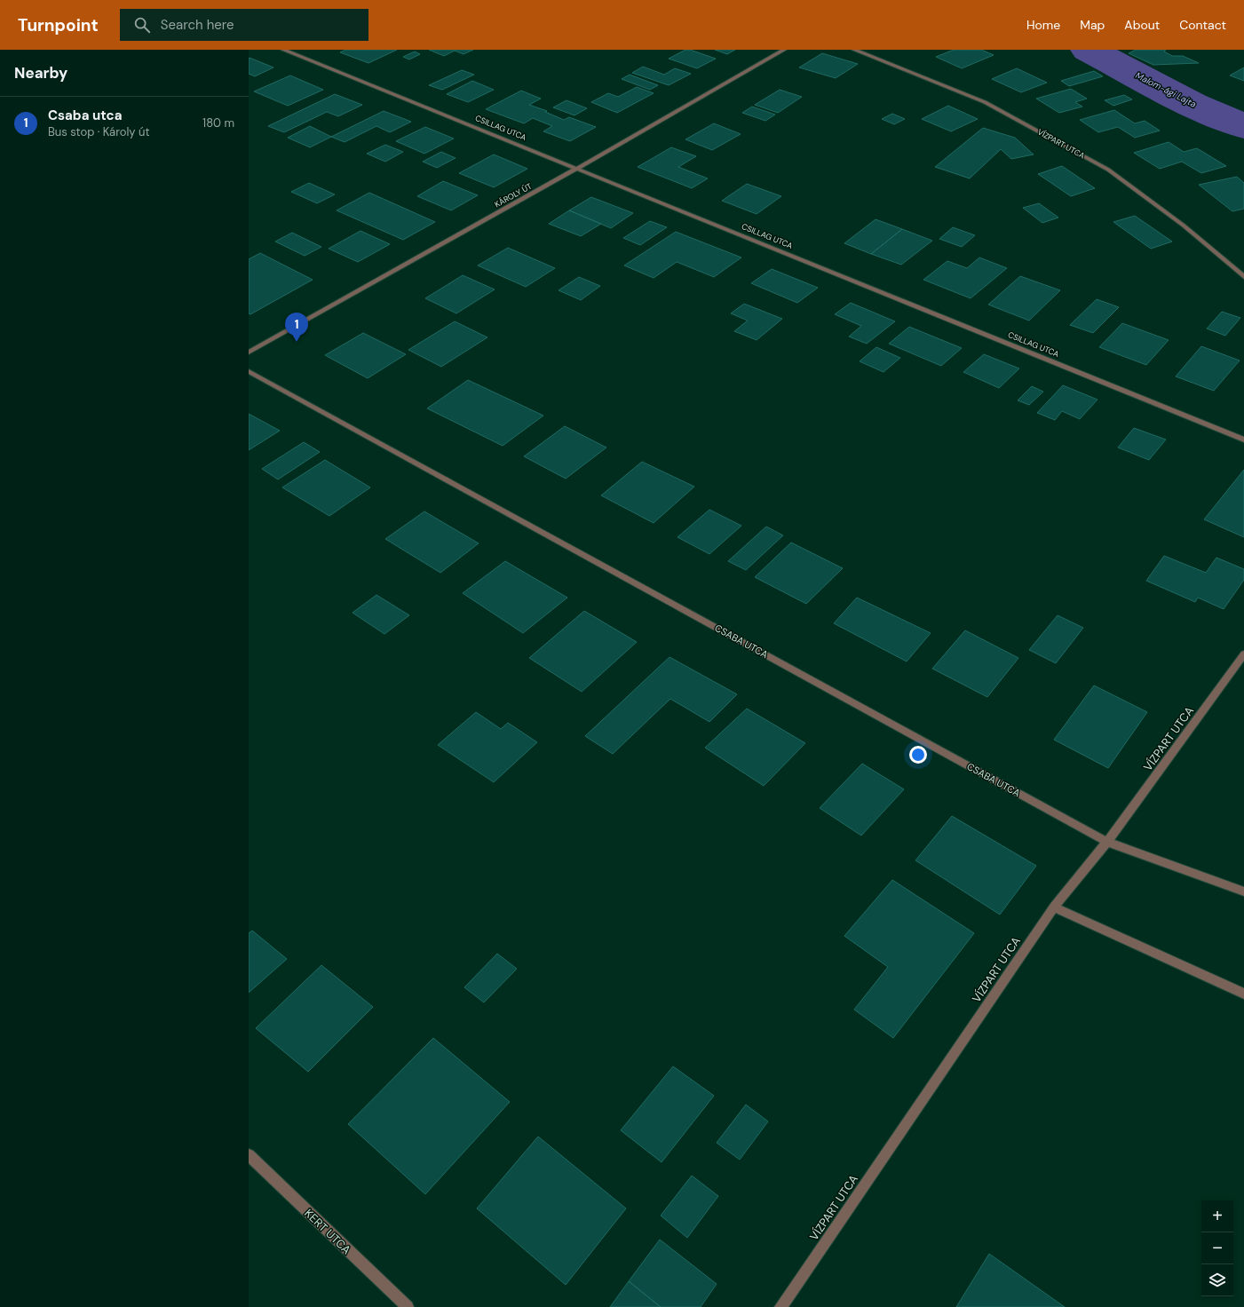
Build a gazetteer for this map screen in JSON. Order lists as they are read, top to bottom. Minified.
{"streets":{"street":["CSILLAG UTCA","VÍZPART UTCA","KÁROLY ÚT","CSABA UTCA","KERT UTCA"]},"crossings":[["CSILLAG UTCA","KÁROLY ÚT"],["VÍZPART UTCA","CSABA UTCA"]],"water":["Malom-ági Lajta"],"page":{"header":"Turnpoint","search":"Search here","nav":["Home","Map","About","Contact"],"heading":"Nearby","list":[{"mark":"1","name":"Csaba utca","note":"Bus stop · Károly út","value":"180 m"}],"pins":"1","map_buttons":["+","−"]}}
